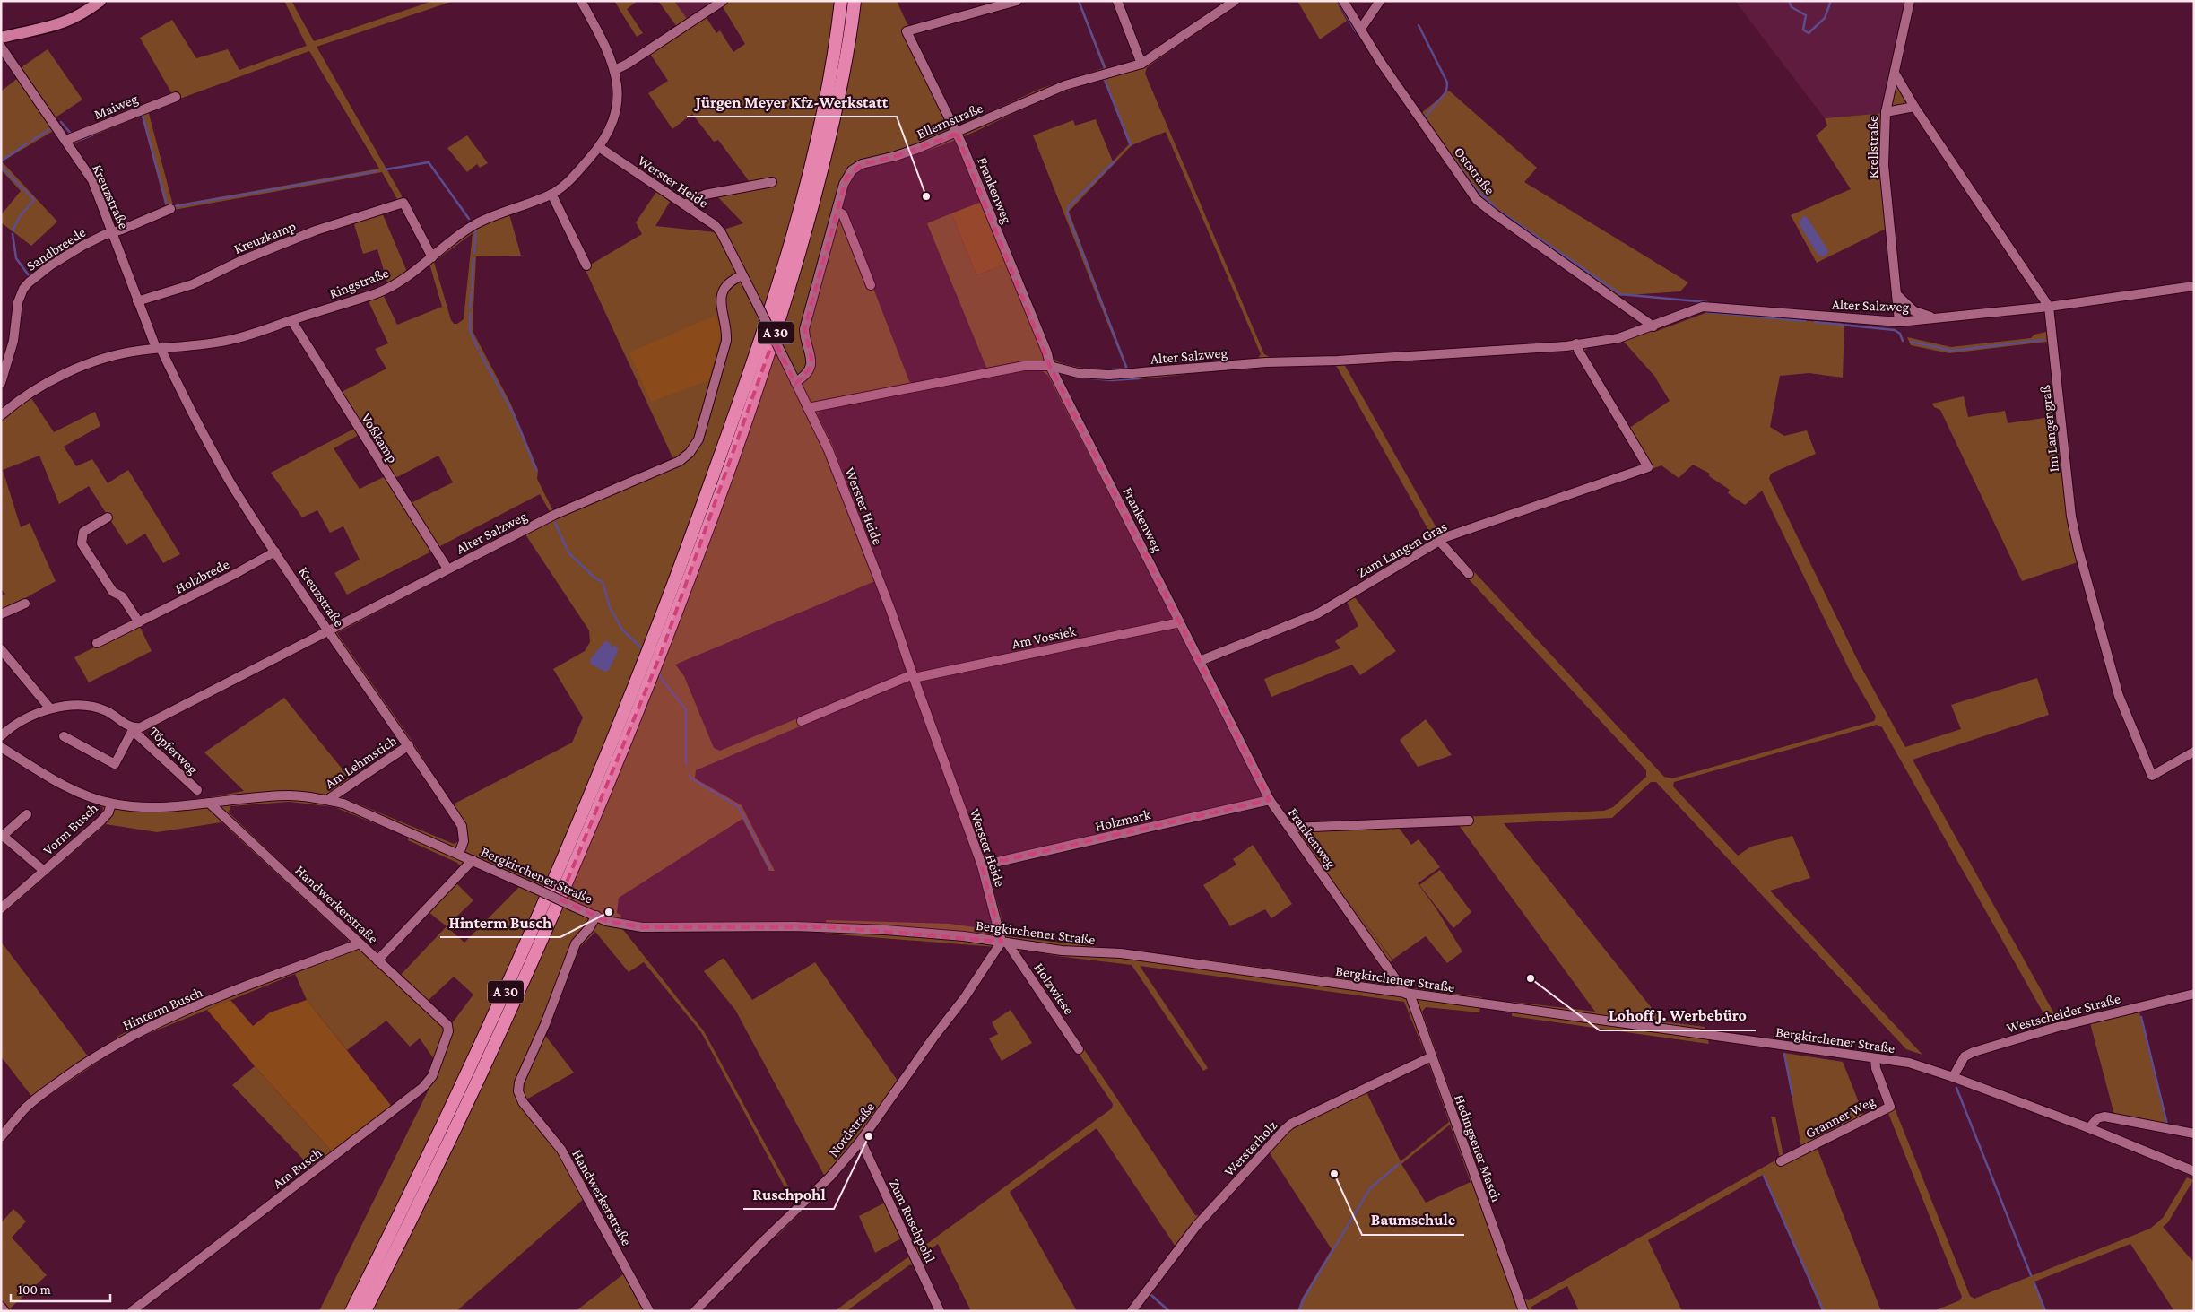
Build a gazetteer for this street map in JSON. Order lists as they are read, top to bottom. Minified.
{"streets":{"highway":["A 30"],"street":["Maiweg","Ellernstraße","Krellstraße","Oststraße","Werster Heide","Frankenweg","Kreuzstraße","Kreuzkamp","Sandbreede","Ringstraße","Alter Salzweg","Im Langengraß","Voßkamp","Zum Langen Gras","Holzbrede","Am Vossiek","Töpferweg","Am Lehmstich","Holzmark","Vorm Busch","Bergkirchener Straße","Handwerkerstraße","Holzwiese","Hinterm Busch","Westscheider Straße","Granner Weg","Nordstraße","Wersterholz","Hedingsener Masch","Am Busch","Zum Ruschpohl"]},"crossings":[["Maiweg","Kreuzstraße"],["Ellernstraße","Werster Heide"],["Ellernstraße","Frankenweg"],["Krellstraße","Alter Salzweg"],["Krellstraße","Im Langengraß"],["Oststraße","Alter Salzweg"],["Werster Heide","Ringstraße"],["Werster Heide","Alter Salzweg"],["Werster Heide","Am Vossiek"],["Werster Heide","Holzmark"],["Werster Heide","Bergkirchener Straße"],["Werster Heide","Holzwiese"],["Werster Heide","Nordstraße"],["Frankenweg","Alter Salzweg"],["Frankenweg","Zum Langen Gras"],["Frankenweg","Am Vossiek"],["Frankenweg","Holzmark"],["Frankenweg","Bergkirchener Straße"],["Frankenweg","Hedingsener Masch"],["Kreuzstraße","Kreuzkamp"],["Kreuzstraße","Sandbreede"],["Kreuzstraße","Ringstraße"],["Kreuzstraße","Alter Salzweg"],["Kreuzstraße","Holzbrede"],["Kreuzstraße","Am Lehmstich"],["Kreuzstraße","Bergkirchener Straße"],["Kreuzkamp","Ringstraße"],["Ringstraße","Voßkamp"],["Alter Salzweg","Im Langengraß"],["Alter Salzweg","Voßkamp"],["Alter Salzweg","Zum Langen Gras"],["Alter Salzweg","Töpferweg"],["Am Lehmstich","Bergkirchener Straße"],["Vorm Busch","Bergkirchener Straße"],["Bergkirchener Straße","Handwerkerstraße"],["Bergkirchener Straße","Holzwiese"],["Bergkirchener Straße","Westscheider Straße"],["Bergkirchener Straße","Granner Weg"],["Bergkirchener Straße","Nordstraße"],["Bergkirchener Straße","Hedingsener Masch"],["Handwerkerstraße","Hinterm Busch"],["Handwerkerstraße","Am Busch"],["Holzwiese","Nordstraße"],["Nordstraße","Zum Ruschpohl"],["Wersterholz","Hedingsener Masch"]],"places":["Jürgen Meyer Kfz-Werkstatt","Hinterm Busch","Lohoff J. Werbebüro","Ruschpohl","Baumschule"],"scale_bar":"100 m"}
